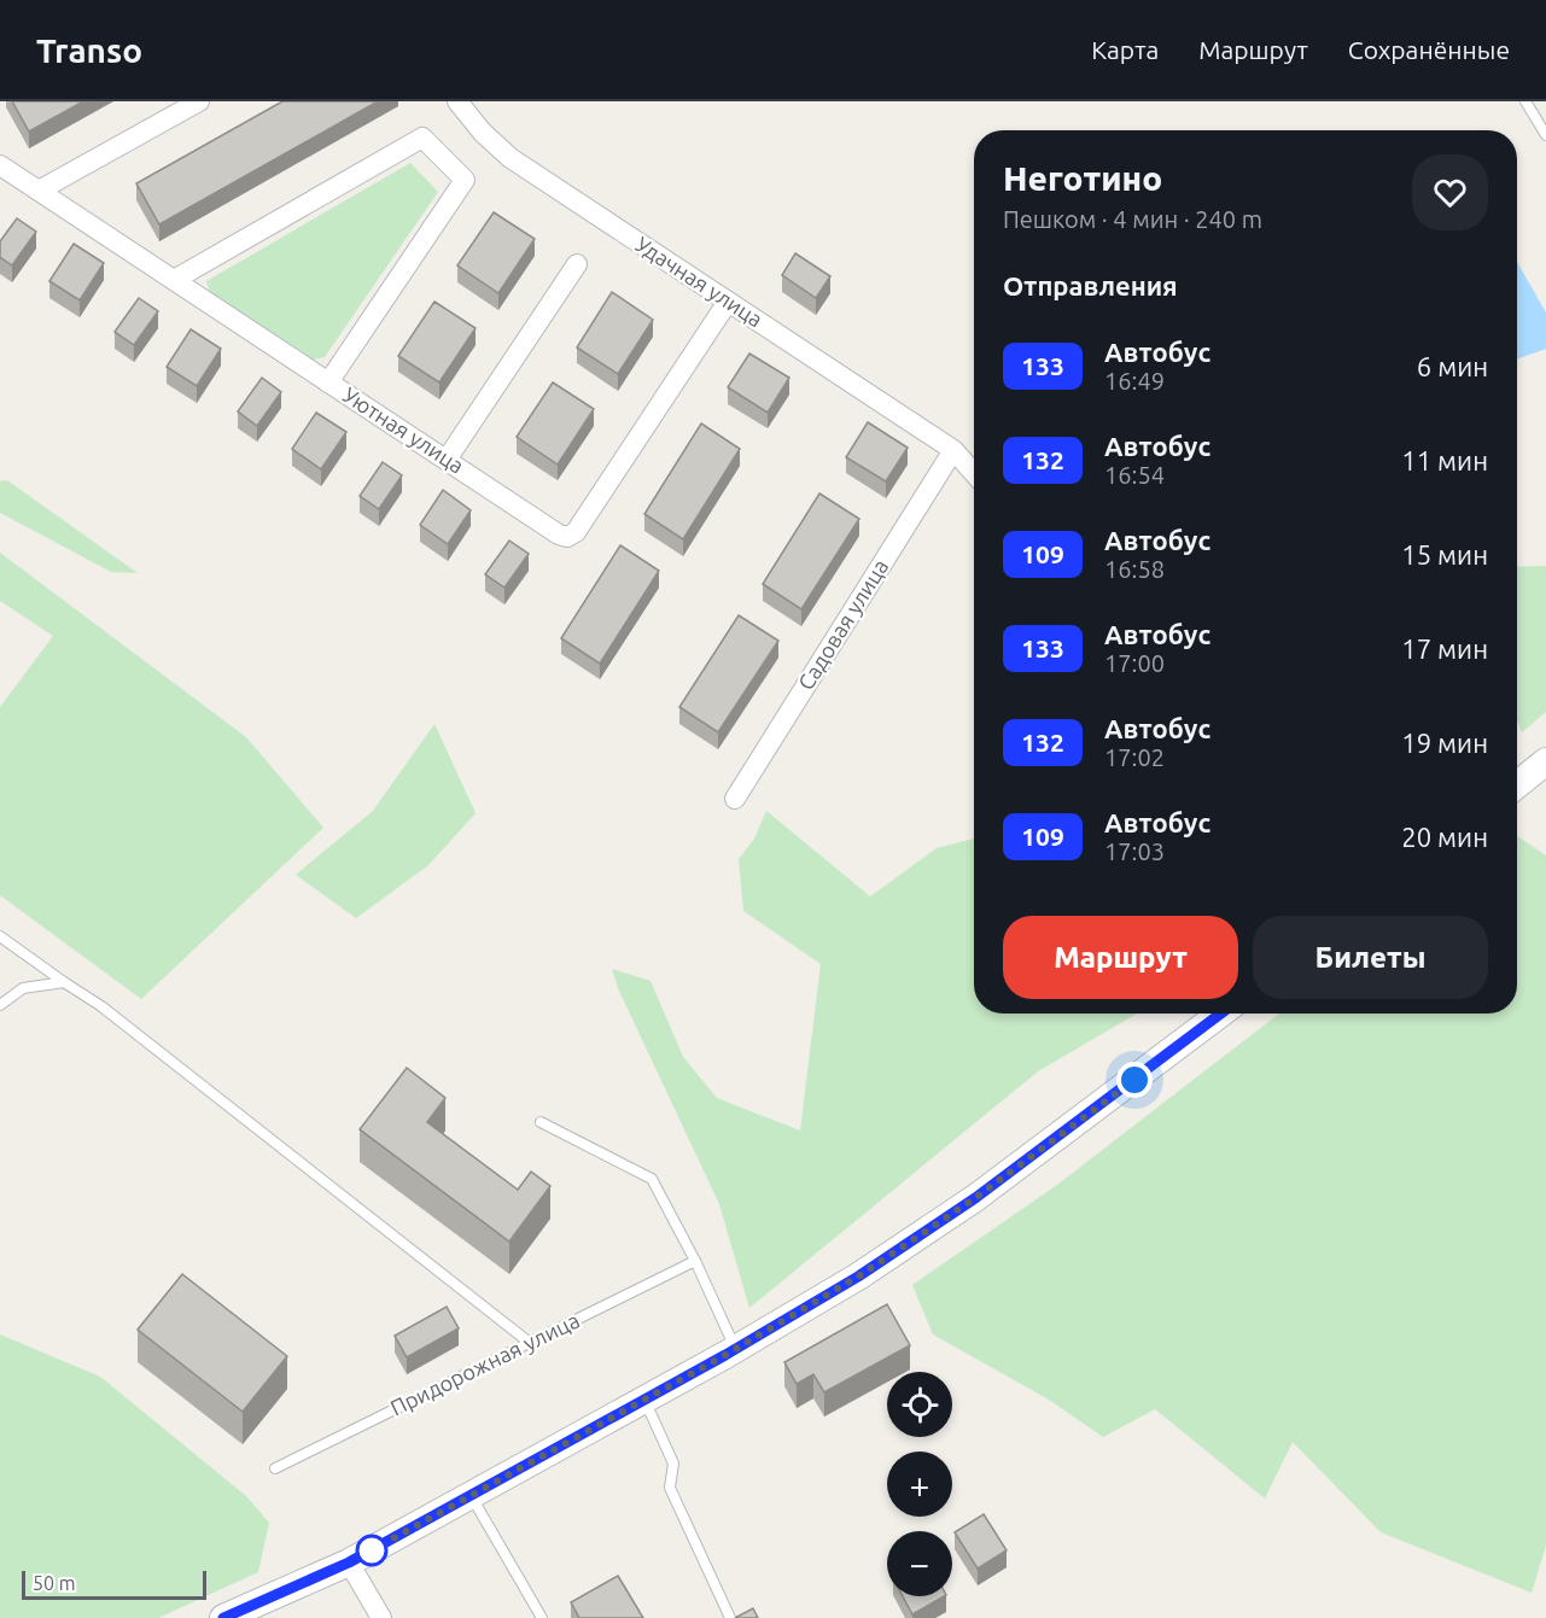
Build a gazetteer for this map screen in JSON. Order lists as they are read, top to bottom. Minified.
{"streets":{"street":["Удачная улица","Уютная улица","Садовая улица"],"lane":["Придорожная улица"]},"crossings":[["Удачная улица","Уютная улица"],["Удачная улица","Садовая улица"]],"lines":["bus line 133"],"scale_bar":"50 m","page":{"header":"Transo","nav":["Карта","Маршрут","Сохранённые"],"heading":[["Неготино","Пешком · 4 мин · 240 m"],"Отправления"],"list":[{"mark":"133","name":"Автобус","note":"16:49","value":"6 мин"},{"mark":"132","name":"Автобус","note":"16:54","value":"11 мин"},{"mark":"109","name":"Автобус","note":"16:58","value":"15 мин"},{"mark":"133","name":"Автобус","note":"17:00","value":"17 мин"},{"mark":"132","name":"Автобус","note":"17:02","value":"19 мин"},{"mark":"109","name":"Автобус","note":"17:03","value":"20 мин"}],"buttons":["Маршрут","Билеты"],"map_buttons":["+","−"],"scale":"50 m"}}
